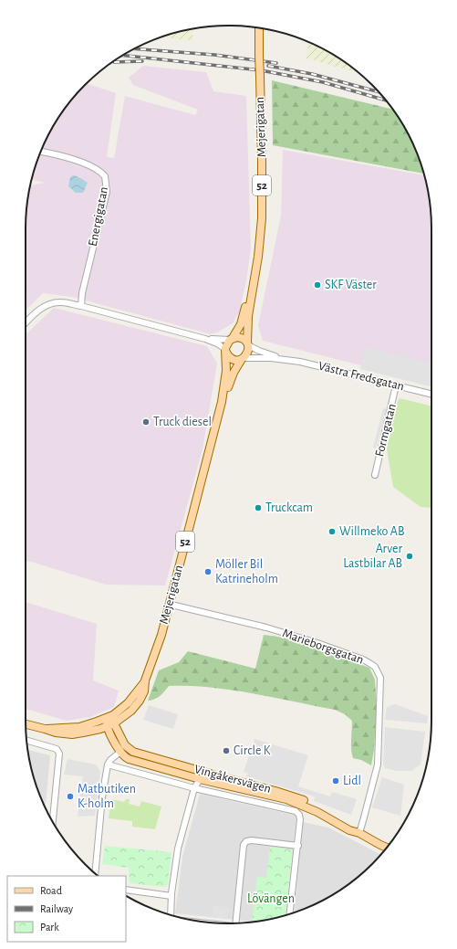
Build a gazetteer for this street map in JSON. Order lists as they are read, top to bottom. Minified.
{"streets":{"main road":["Mejerigatan","52","Vingåkersvägen"],"street":["Energigatan","Västra Fredsgatan","Formgatan","Marieborgsgatan"]},"crossings":[["Mejerigatan","52"],["Mejerigatan","Västra Fredsgatan"],["Mejerigatan","Marieborgsgatan"],["52","Västra Fredsgatan"],["Västra Fredsgatan","Formgatan"],["Marieborgsgatan","Vingåkersvägen"]],"parks":["Lövängen"],"places":["SKF Väster","Truck diesel","Truckcam","Willmeko AB","Arver Lastbilar AB","Möller Bil Katrineholm","Circle K","Lidl","Matbutiken K-holm"],"legend":["Road","Railway","Park"]}
